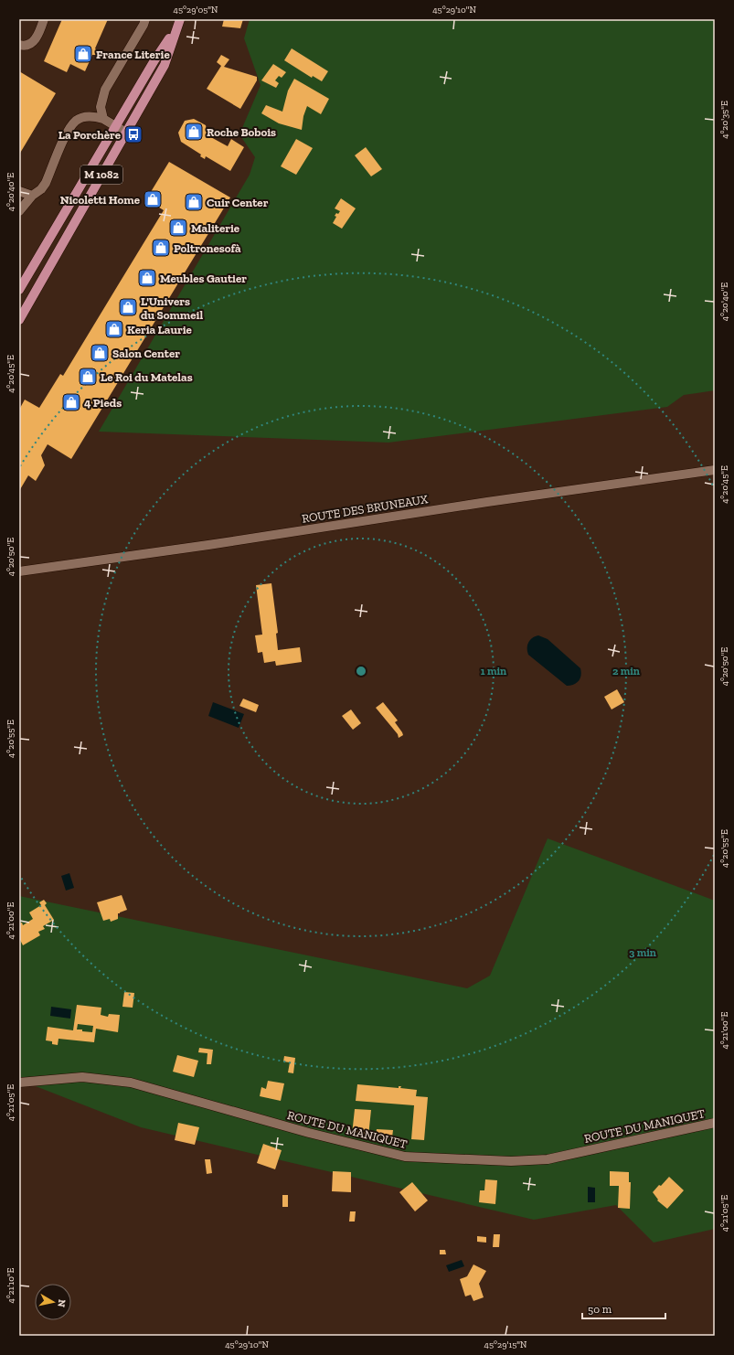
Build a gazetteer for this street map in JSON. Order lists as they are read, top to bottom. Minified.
{"streets":{"main road":["M 1082"],"street":["ROUTE DES BRUNEAUX","ROUTE DU MANIQUET"]},"places":{"shop":["France Literie","Roche Bobois","Nicoletti Home","Cuir Center","Maliterie","Poltronesofà","Meubles Gautier","L'Univers du Sommeil","Keria Laurie","Salon Center","Le Roi du Matelas","4 Pieds"],"bus stop":["La Porchère"]},"scale_bar":"50 m","north":"right","coordinates":["45°29'05\"N","45°29'10\"N","4°20'35\"E","4°20'40\"E","4°20'45\"E","4°20'50\"E","4°20'55\"E","4°21'00\"E","4°21'05\"E","4°21'10\"E","45°29'15\"N"],"rings":["1 min","2 min","3 min"]}
